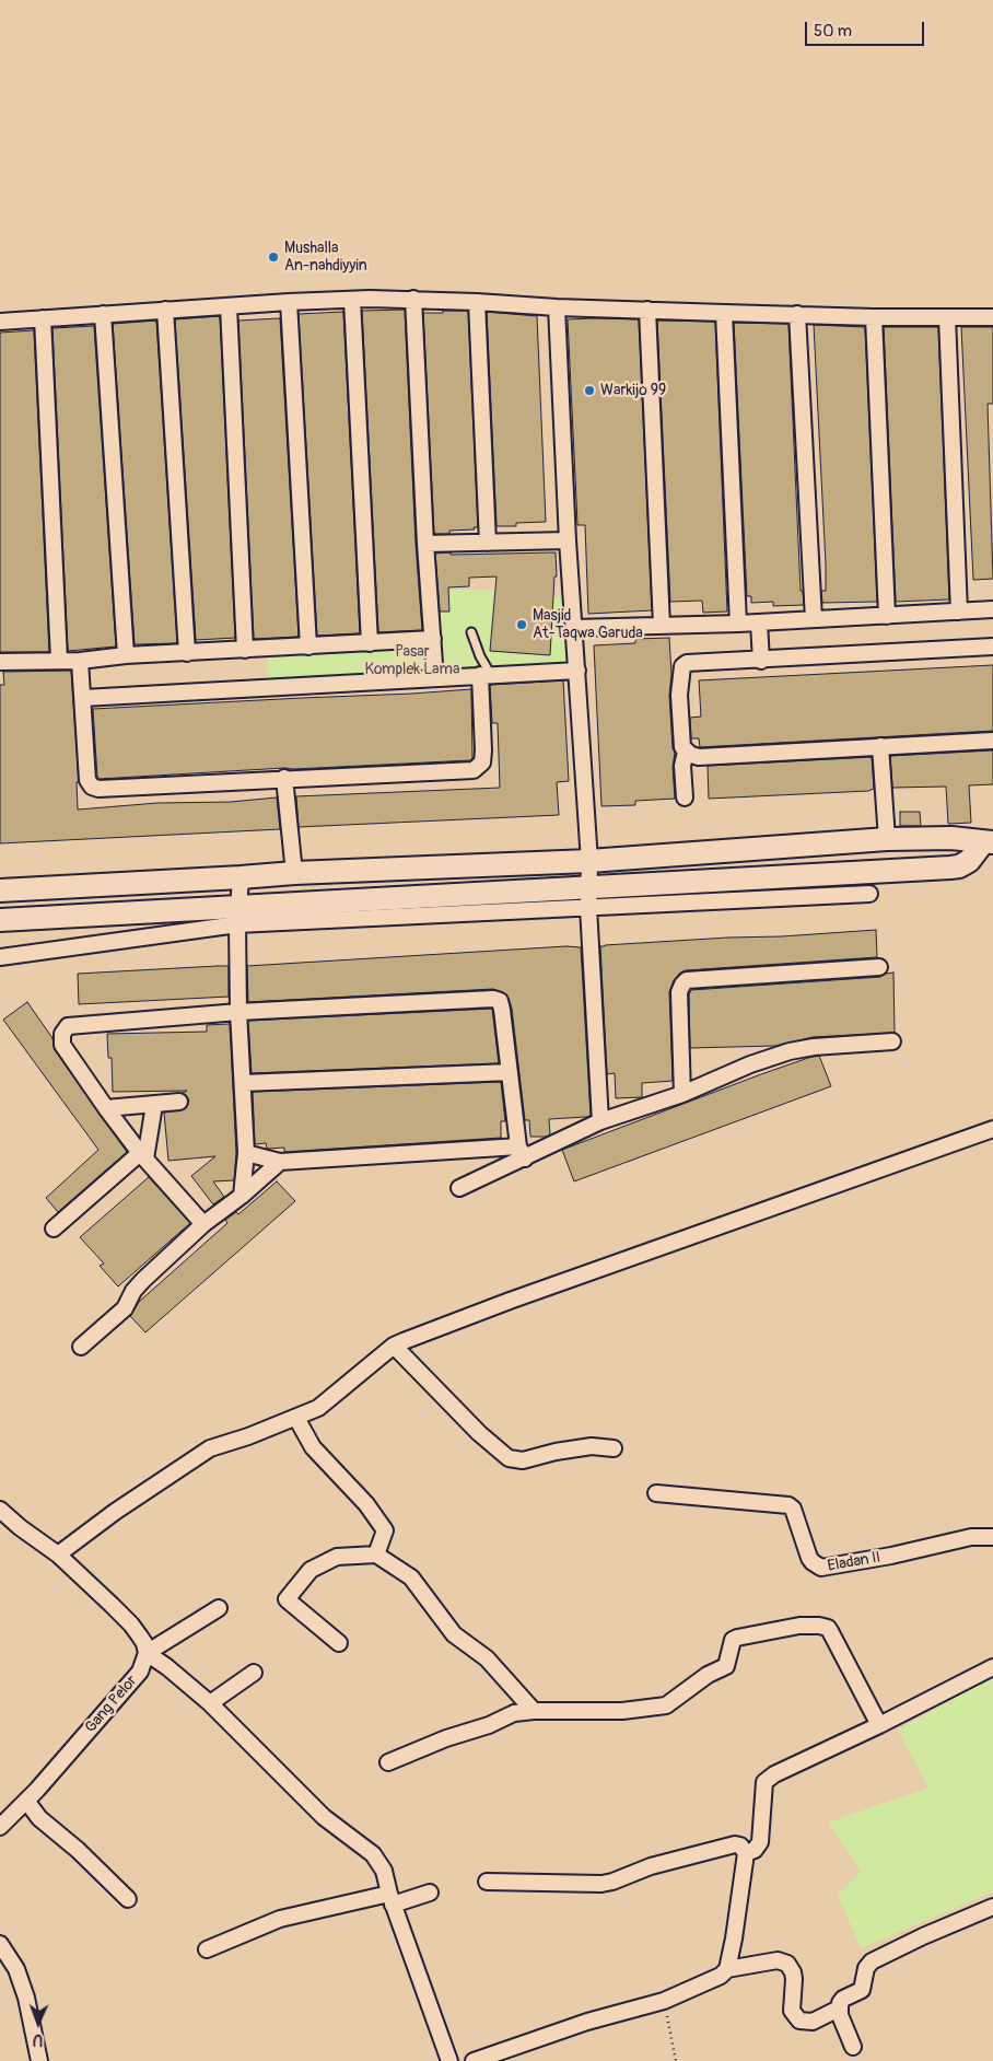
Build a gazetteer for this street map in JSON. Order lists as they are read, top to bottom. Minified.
{"streets":{"street":["Eladan II","Gang Pelor"]},"parks":["Pasar Komplek Lama"],"places":["Mushalla An-nahdiyyin","Warkijo 99","Masjid At-Taqwa Garuda"],"scale_bar":"50 m","north":"bottom"}
